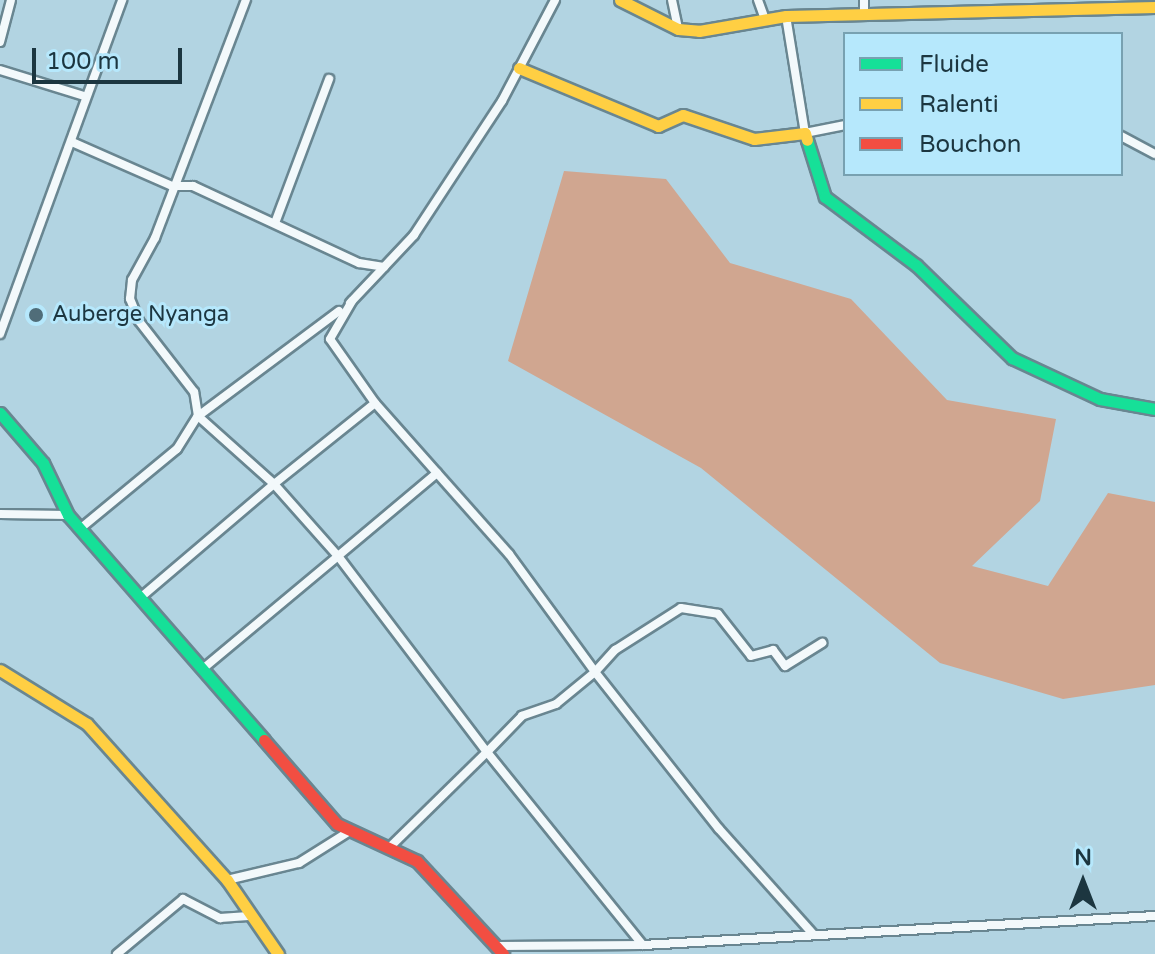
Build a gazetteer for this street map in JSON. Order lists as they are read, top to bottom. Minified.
{"places":["Auberge Nyanga"],"legend":["Fluide","Ralenti","Bouchon"],"scale_bar":"100 m","north":"top"}
